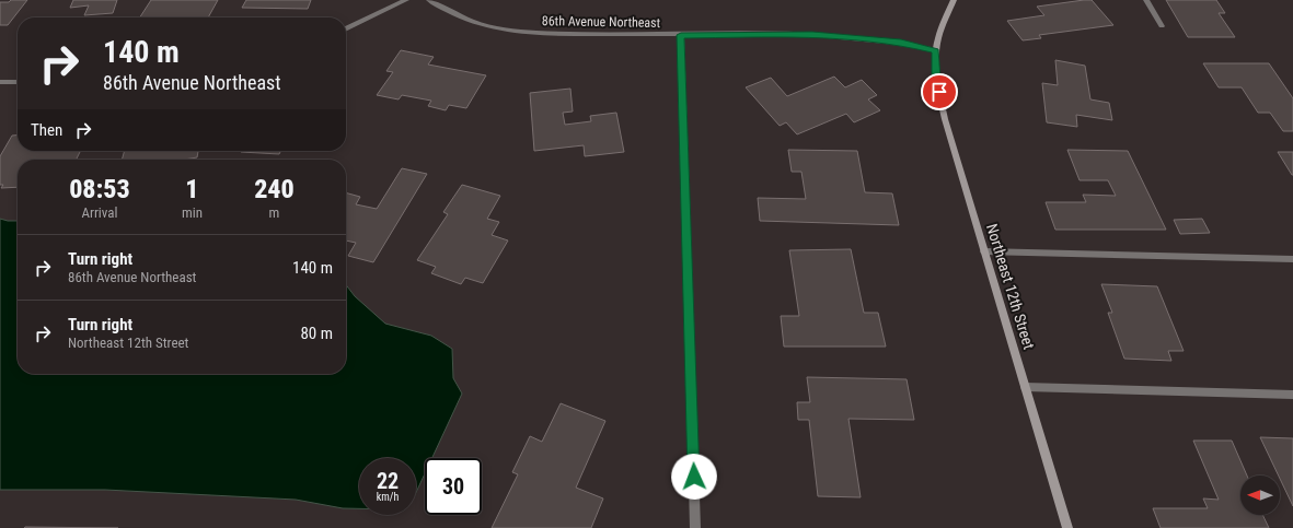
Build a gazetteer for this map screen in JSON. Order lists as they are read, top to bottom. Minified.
{"streets":{"main road":["Northeast 12th Street"],"street":["86th Avenue Northeast"]},"crossings":[["86th Avenue Northeast","Northeast 12th Street"]],"north":"left","page":{"turn":["140 m","86th Avenue Northeast"],"then":"Then","eta":["08:53","Arrival","1","min","240","m"],"list":[{"name":"Turn right","note":"86th Avenue Northeast","value":"140 m"},{"name":"Turn right","note":"Northeast 12th Street","value":"80 m"}],"speed":"22 km/h","limit":"30"}}
